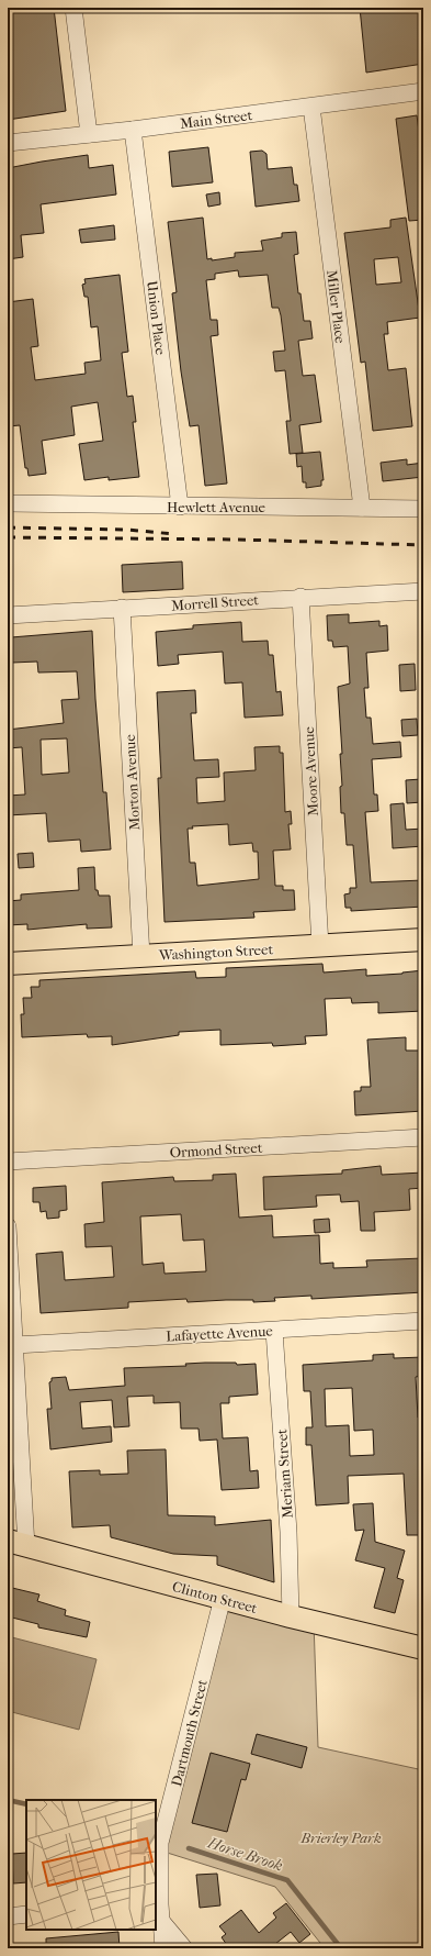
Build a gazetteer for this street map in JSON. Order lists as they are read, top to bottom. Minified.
{"streets":{"main road":["Washington Street","Clinton Street"],"street":["Main Street","Miller Place","Union Place","Hewlett Avenue","Morrell Street","Moore Avenue","Morton Avenue","Ormond Street","Lafayette Avenue","Meriam Street","Dartmouth Street"]},"crossings":[["Main Street","Miller Place"],["Main Street","Union Place"],["Miller Place","Hewlett Avenue"],["Union Place","Hewlett Avenue"],["Morrell Street","Moore Avenue"],["Morrell Street","Morton Avenue"],["Moore Avenue","Washington Street"],["Morton Avenue","Washington Street"],["Lafayette Avenue","Meriam Street"],["Meriam Street","Clinton Street"],["Clinton Street","Dartmouth Street"]],"water":["Horse Brook"],"parks":["Brierley Park"]}
